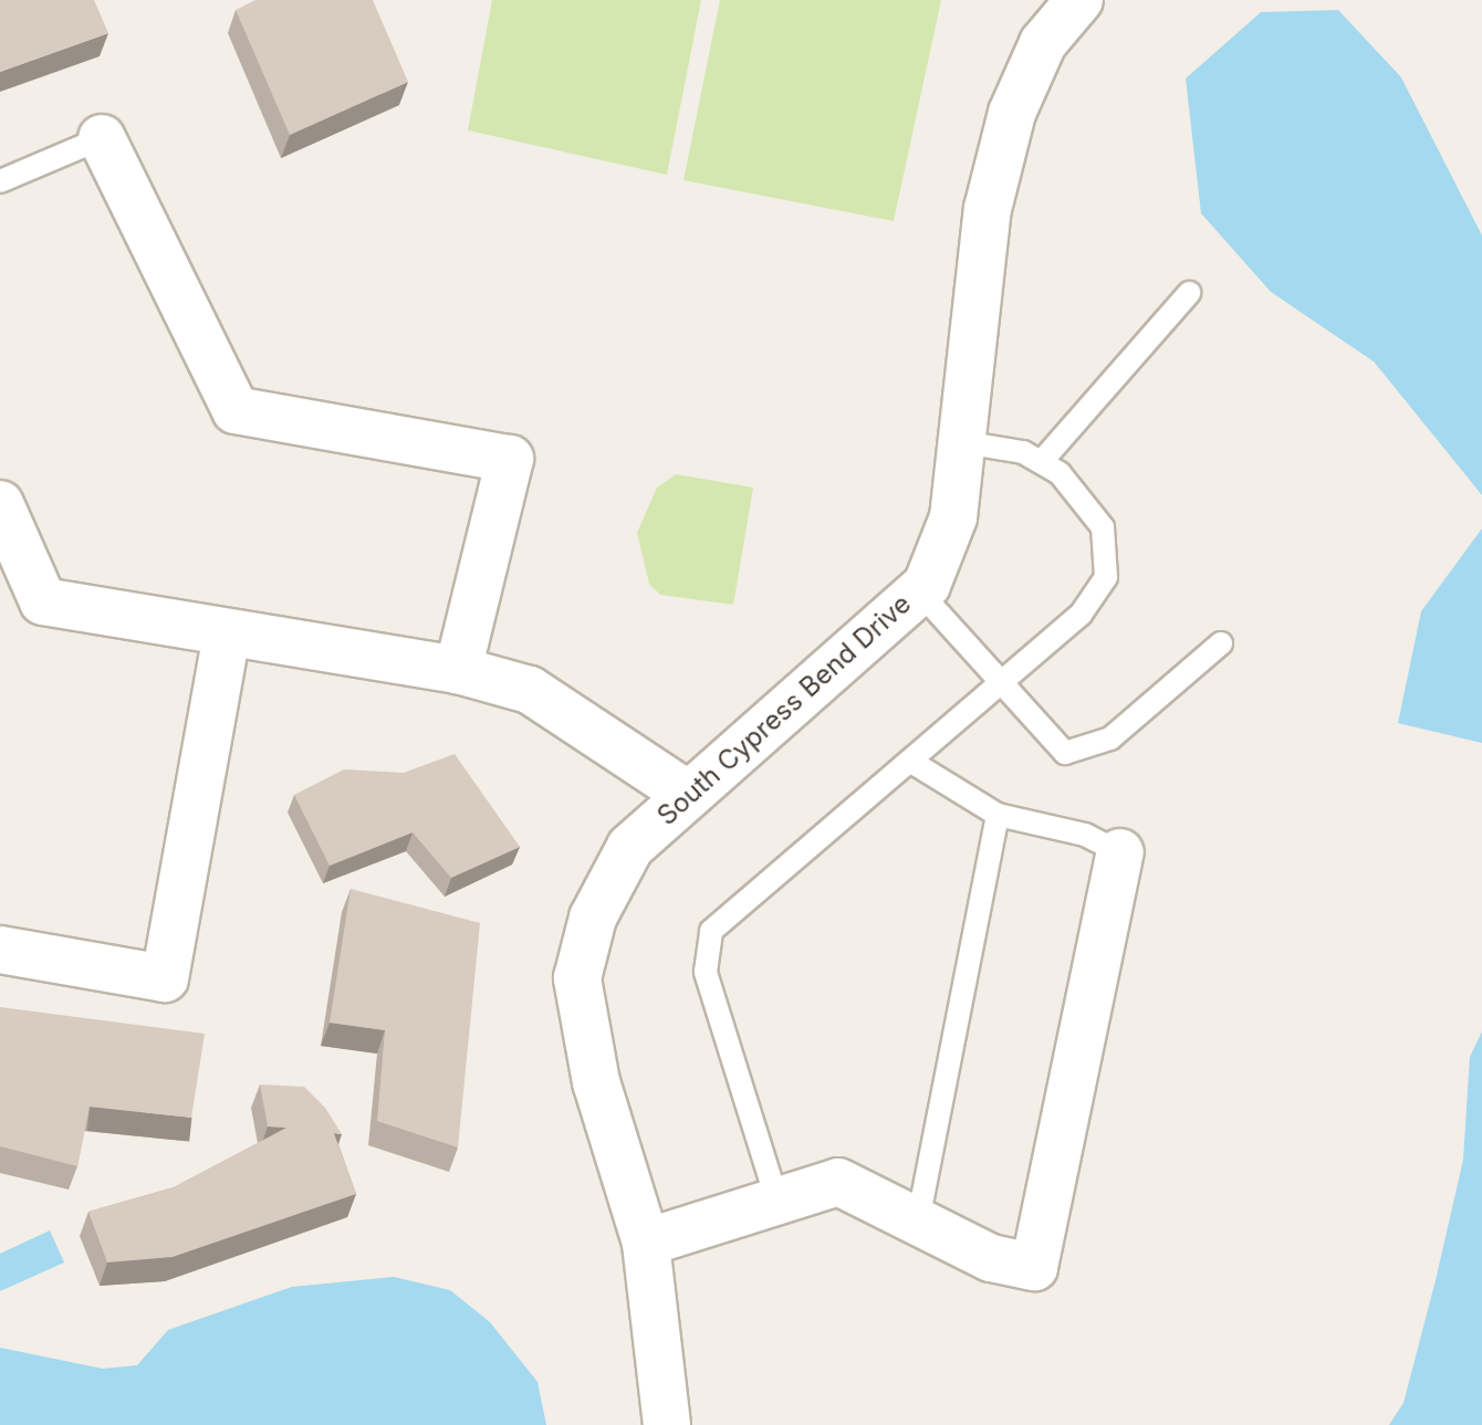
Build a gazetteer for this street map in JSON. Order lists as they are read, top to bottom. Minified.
{"streets":{"street":["South Cypress Bend Drive"]}}
